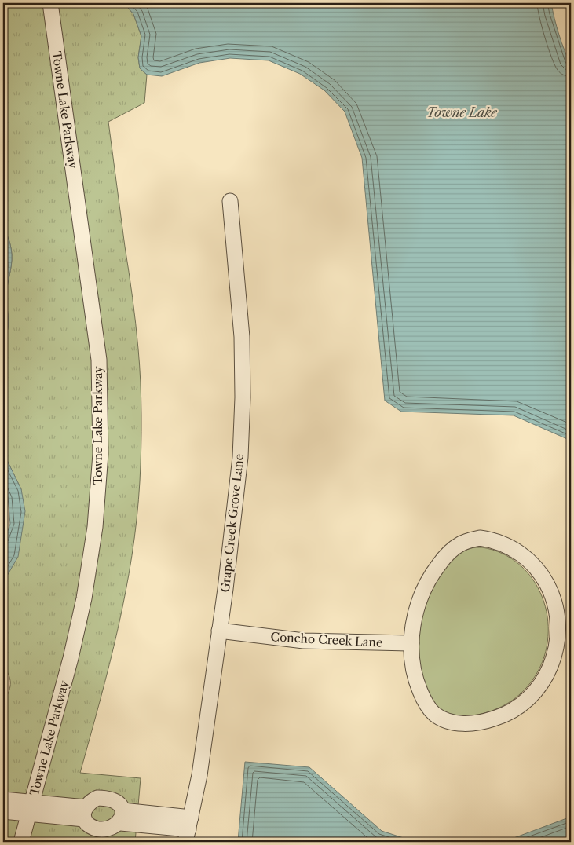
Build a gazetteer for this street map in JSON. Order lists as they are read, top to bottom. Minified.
{"streets":{"street":["Towne Lake Parkway","Grape Creek Grove Lane","Concho Creek Lane"]},"crossings":[["Grape Creek Grove Lane","Concho Creek Lane"]],"water":["Towne Lake"]}
